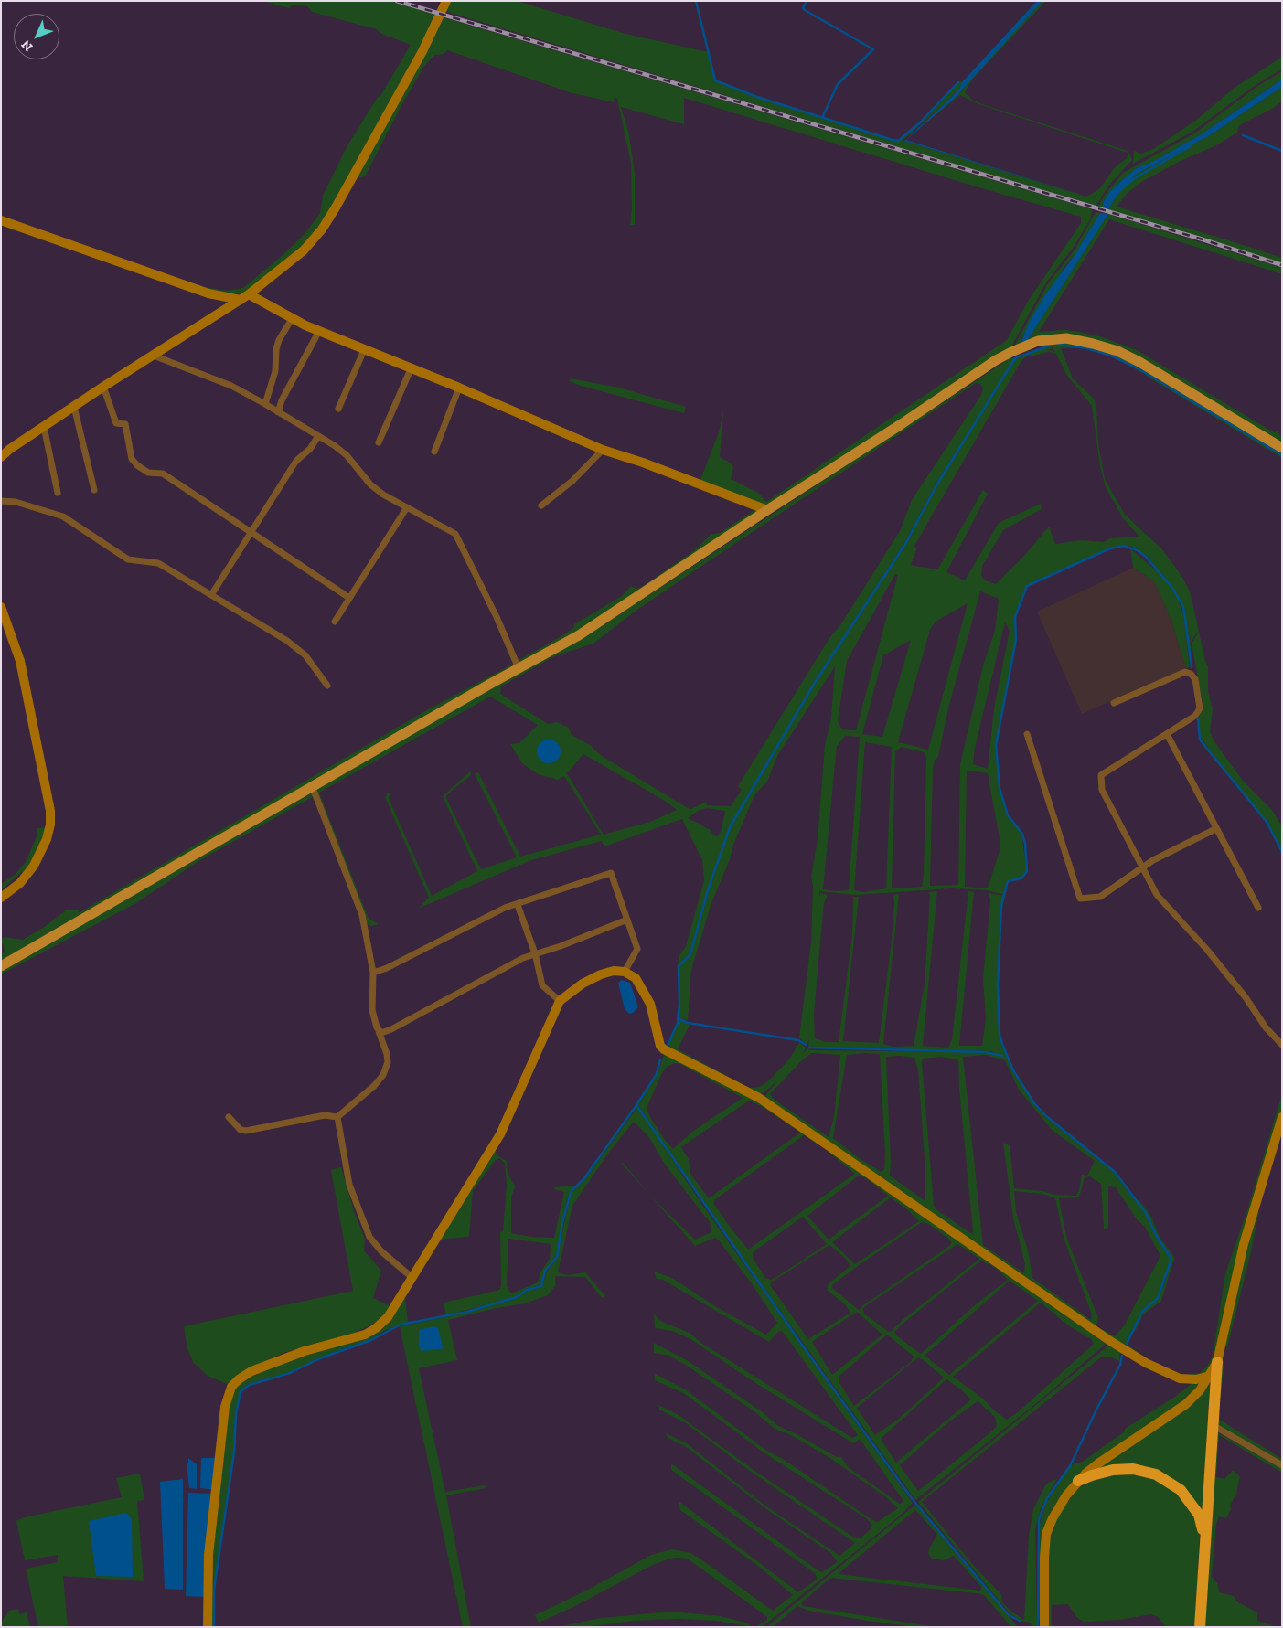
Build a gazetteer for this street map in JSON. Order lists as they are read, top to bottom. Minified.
{"north":"bottom left"}
